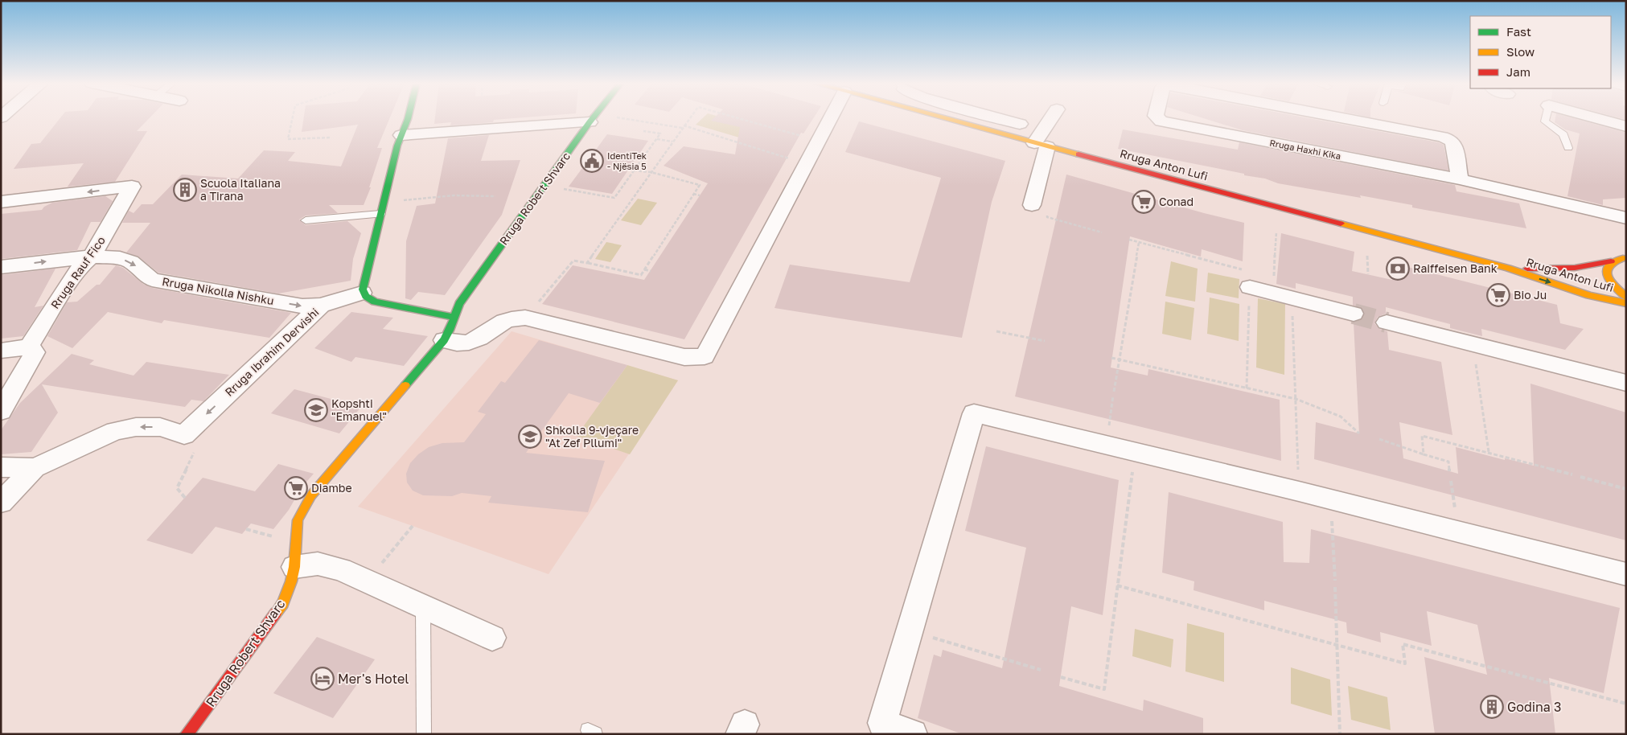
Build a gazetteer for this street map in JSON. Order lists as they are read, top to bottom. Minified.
{"streets":{"street":["Rruga Haxhi Kika","Rruga Anton Lufi","Rruga Robert Shvarc","Rruga Rauf Fico","Rruga Nikolla Nishku","Rruga Ibrahim Dervishi"]},"crossings":[["Rruga Rauf Fico","Rruga Nikolla Nishku"],["Rruga Nikolla Nishku","Rruga Ibrahim Dervishi"]],"one_way":["Rruga Nikolla Nishku","Rruga Ibrahim Dervishi"],"places":{"public building":["IdentiTek - Njësia 5"],"building":["Scuola Italiana a Tirana","Godina 3"],"supermarket":["Conad","Bio Ju","Diambe"],"bank":["Raiffeisen Bank"],"school or university":["Kopshti \"Emanuel\"","Shkolla 9-vjeçare \"At Zef Pllumi\""],"hotel":["Mer's Hotel"]},"legend":["Fast","Slow","Jam"]}
